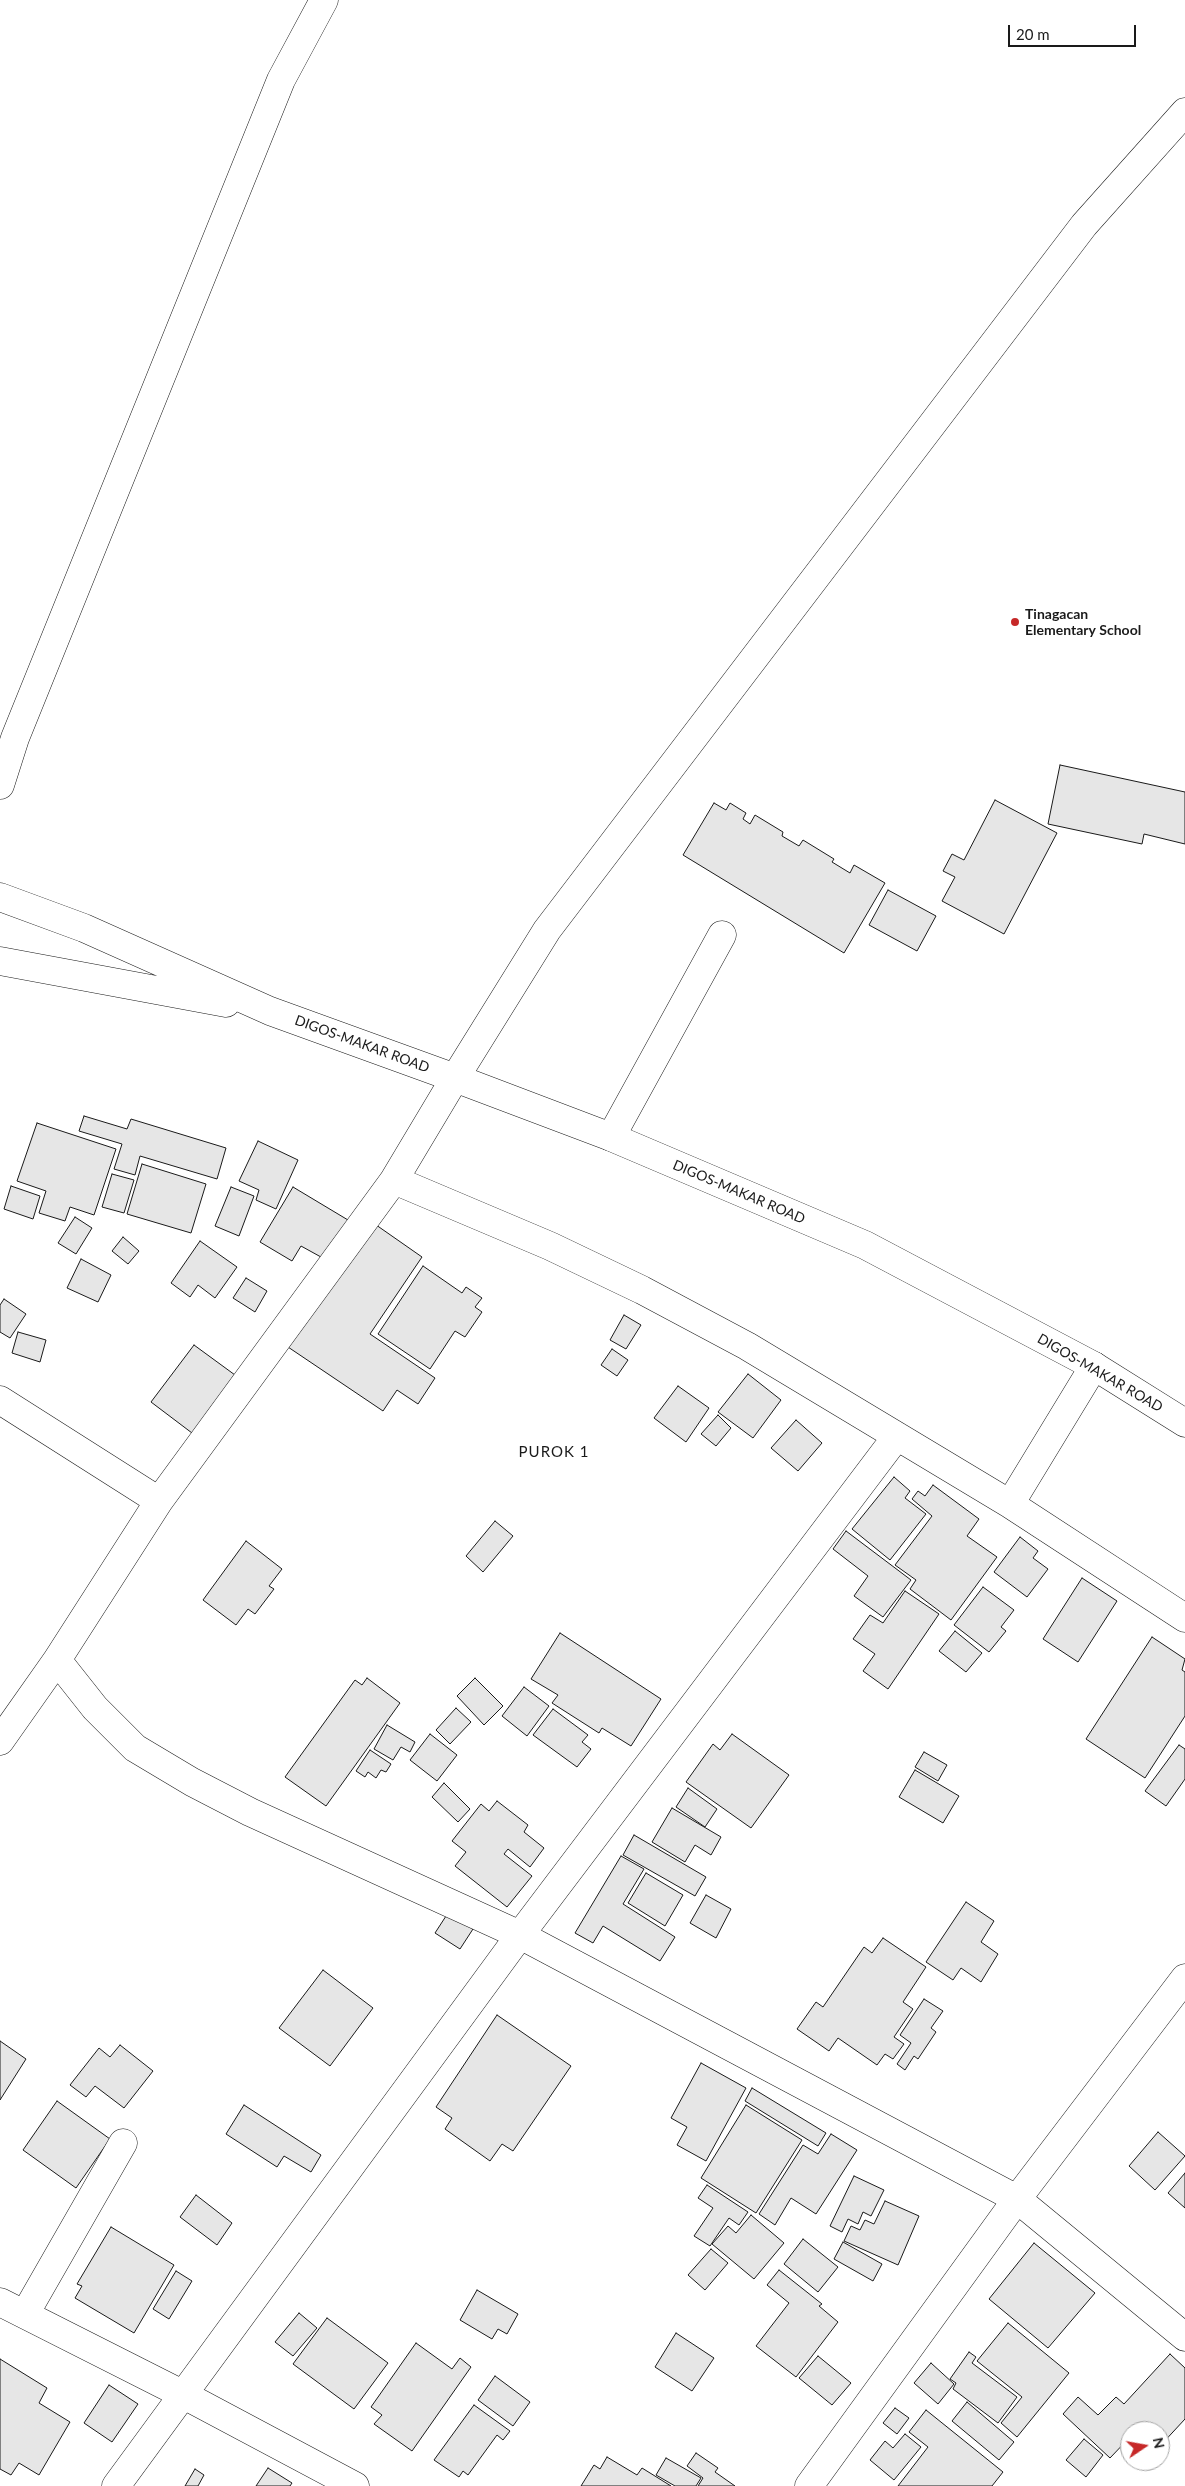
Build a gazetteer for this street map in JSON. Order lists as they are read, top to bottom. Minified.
{"streets":{"main road":["DIGOS-MAKAR ROAD"]},"districts":["PUROK 1"],"places":["Tinagacan Elementary School"],"scale_bar":"20 m","north":"right"}
